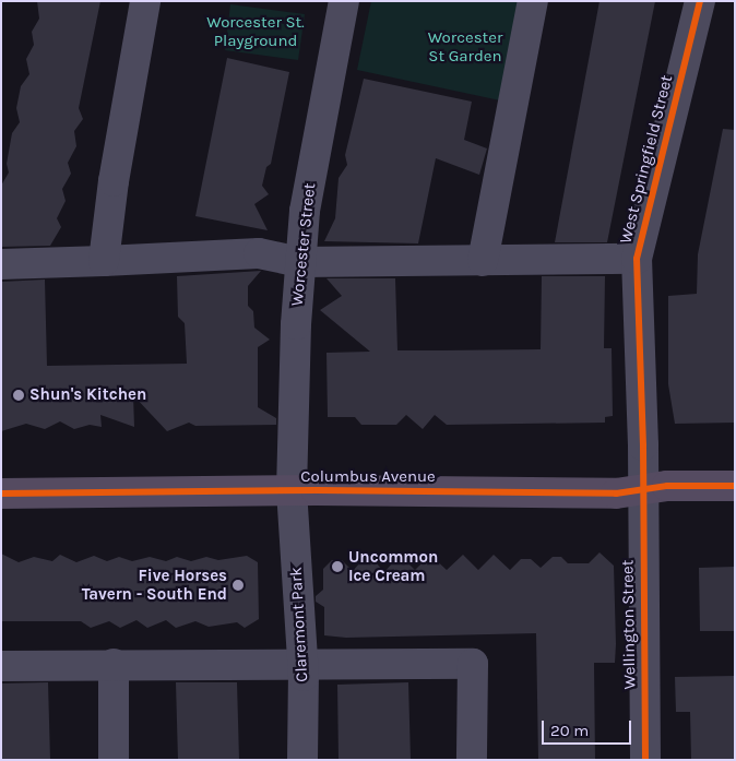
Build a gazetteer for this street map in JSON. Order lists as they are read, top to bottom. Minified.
{"streets":{"main road":["Columbus Avenue"],"street":["West Springfield Street","Worcester Street","Claremont Park","Wellington Street"]},"crossings":[["West Springfield Street","Columbus Avenue"],["West Springfield Street","Wellington Street"],["Worcester Street","Columbus Avenue"],["Worcester Street","Claremont Park"],["Columbus Avenue","Claremont Park"],["Columbus Avenue","Wellington Street"]],"parks":["Worcester St. Playground","Worcester St Garden"],"places":["Shun's Kitchen","Uncommon Ice Cream","Five Horses Tavern - South End"],"scale_bar":"20 m"}
